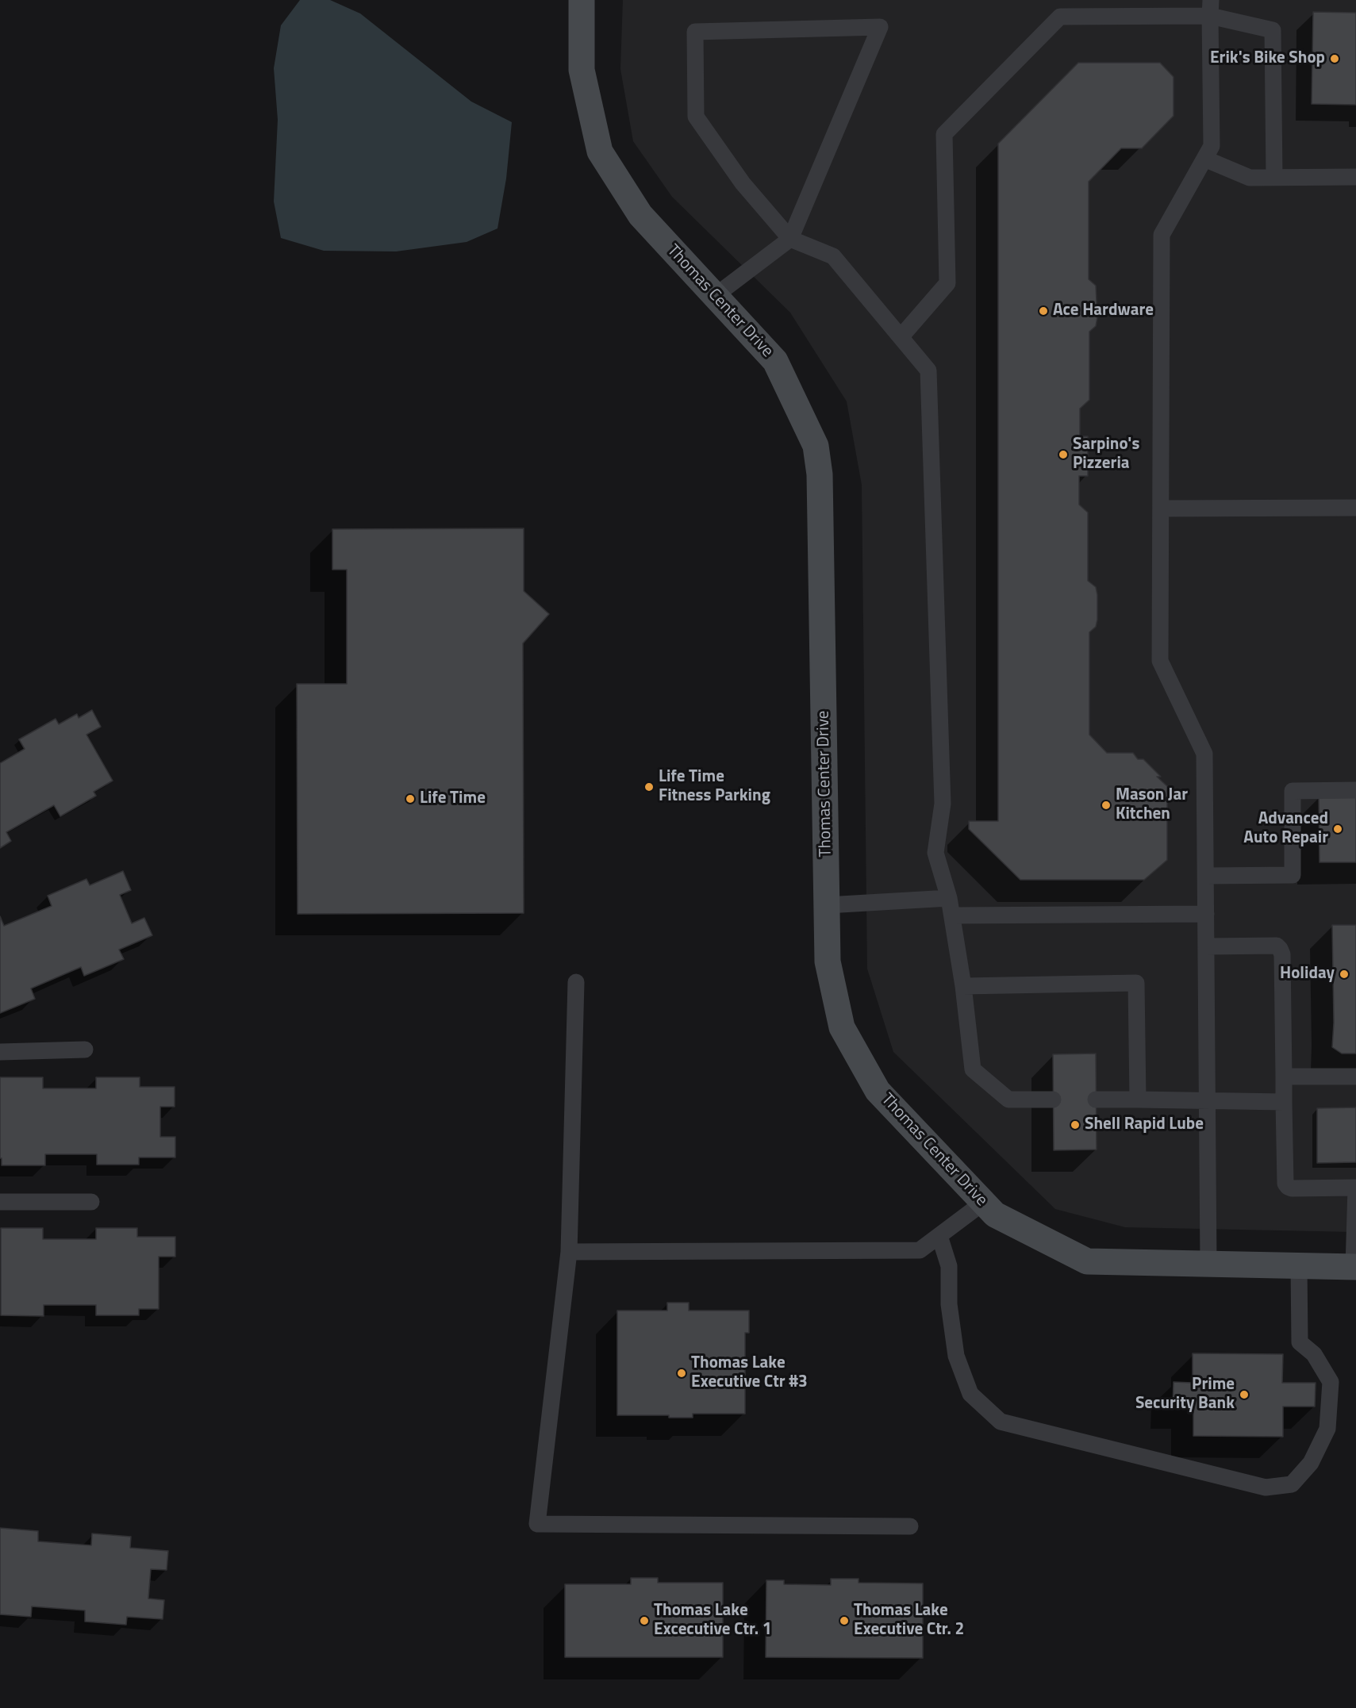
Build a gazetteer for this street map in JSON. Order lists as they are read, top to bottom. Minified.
{"streets":{"street":["Thomas Center Drive"]},"places":["Erik's Bike Shop","Ace Hardware","Sarpino's Pizzeria","Life Time Fitness Parking","Life Time","Mason Jar Kitchen","Advanced Auto Repair","Holiday","Shell Rapid Lube","Thomas Lake Executive Ctr #3","Prime Security Bank","Thomas Lake Excecutive Ctr. 1","Thomas Lake Executive Ctr. 2"]}
